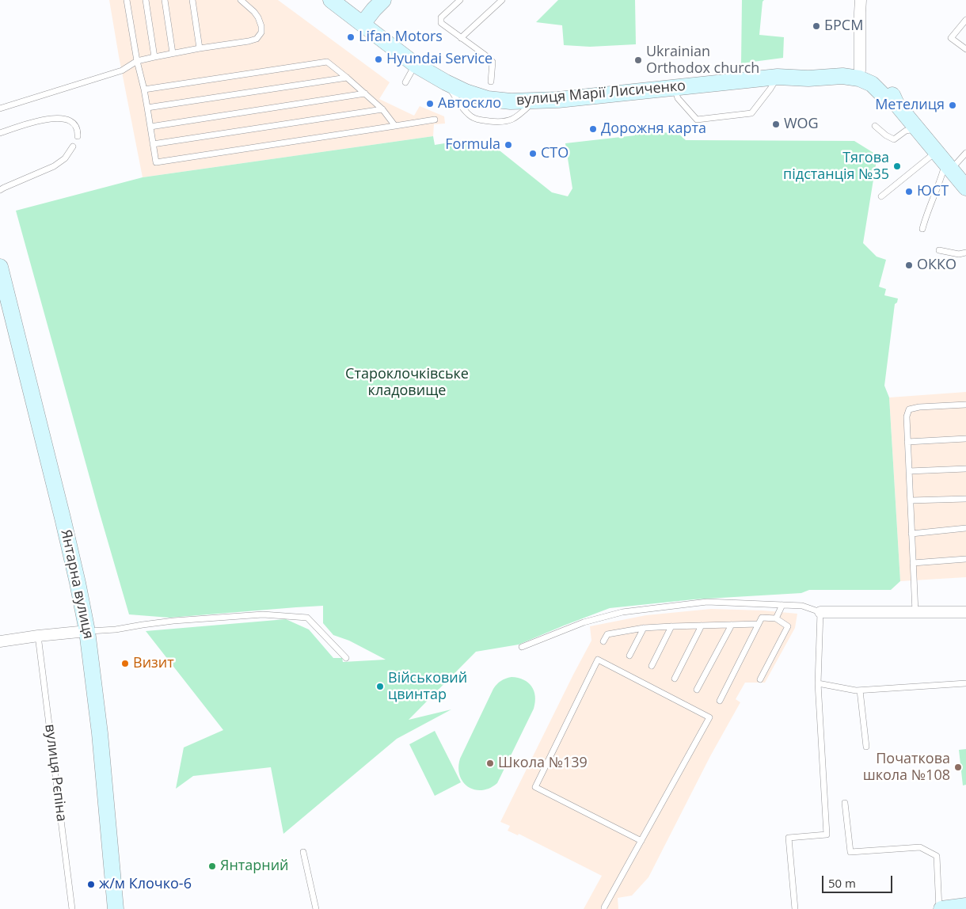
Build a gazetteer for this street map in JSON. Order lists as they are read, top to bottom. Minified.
{"streets":{"main road":["вулиця Марії Лисиченко","Янтарна вулиця"],"lane":["вулиця Рєпіна"]},"parks":["Староклочківське кладовище"],"places":["БРСМ","Lifan Motors","Hyundai Service","Ukrainian Orthodox church","Автоскло","Метелиця","WOG","Дорожня карта","Formula","СТО","Тягова пiдстанцiя №35","ЮСТ","ОККО","Визит","Військовий цвинтар","Школа №139","Початкова школа №108","Янтарний","ж/м Клочко-6"],"scale_bar":"50 m"}
